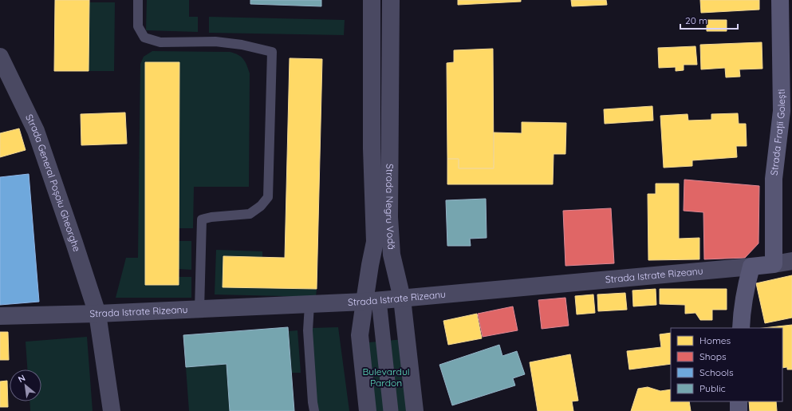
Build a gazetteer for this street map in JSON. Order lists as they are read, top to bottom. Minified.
{"streets":{"main road":["Strada Frații Golești","Strada Istrate Rizeanu"],"street":["Strada General Poșoiu Gheorghe","Strada Negru Vodă"]},"crossings":[["Strada Frații Golești","Strada Istrate Rizeanu"],["Strada General Poșoiu Gheorghe","Strada Istrate Rizeanu"],["Strada Negru Vodă","Strada Istrate Rizeanu"]],"parks":["Bulevardul Pardon"],"legend":["Homes","Shops","Schools","Public"],"scale_bar":"20 m","north":"top left"}
